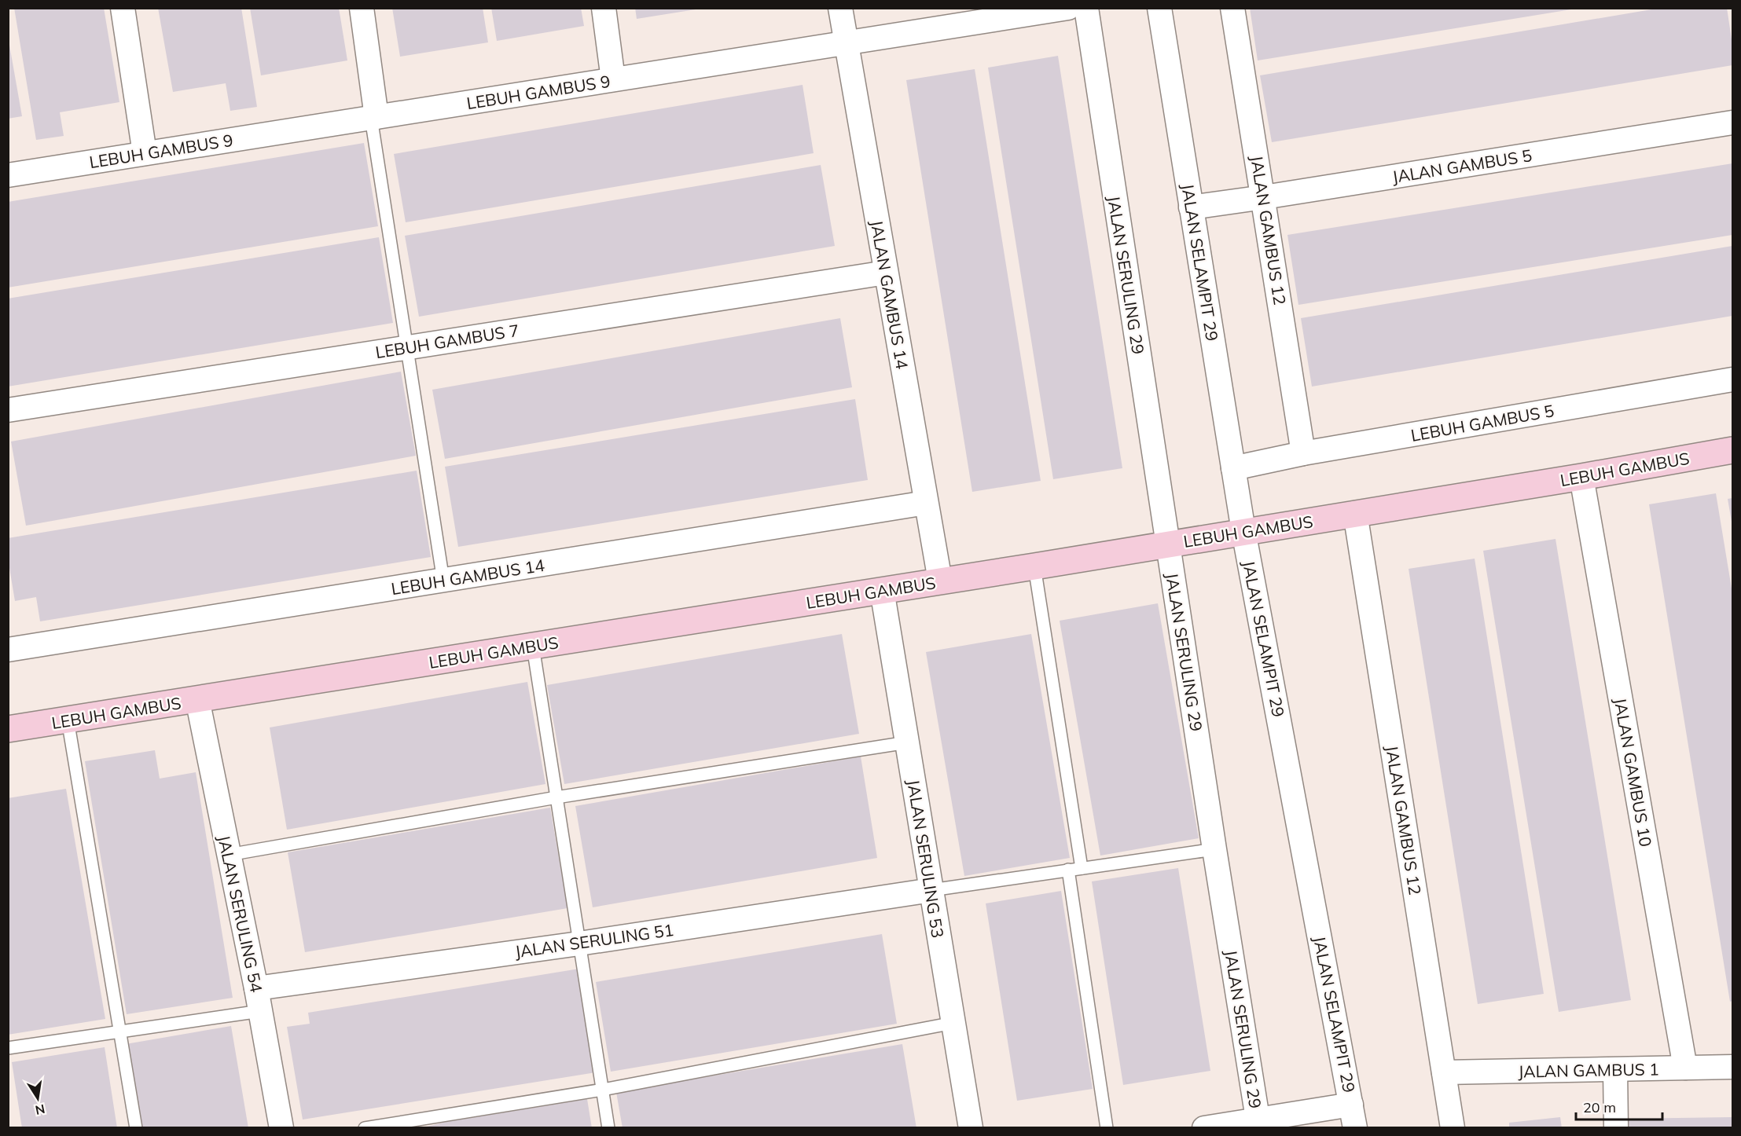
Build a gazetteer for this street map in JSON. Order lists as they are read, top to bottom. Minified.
{"streets":{"street":["LEBUH GAMBUS 9","JALAN GAMBUS 5","JALAN GAMBUS 12","JALAN SELAMPIT 29","JALAN SERULING 29","JALAN GAMBUS 14","LEBUH GAMBUS 7","LEBUH GAMBUS 5","LEBUH GAMBUS","LEBUH GAMBUS 14","JALAN GAMBUS 10","JALAN SERULING 53","JALAN SERULING 54","JALAN SERULING 51","JALAN GAMBUS 1"]},"crossings":[["LEBUH GAMBUS 9","JALAN GAMBUS 14"],["JALAN GAMBUS 5","JALAN GAMBUS 12"],["JALAN GAMBUS 5","JALAN SELAMPIT 29"],["JALAN GAMBUS 12","LEBUH GAMBUS 5"],["JALAN GAMBUS 12","LEBUH GAMBUS"],["JALAN GAMBUS 12","JALAN GAMBUS 1"],["JALAN SELAMPIT 29","LEBUH GAMBUS 5"],["JALAN SELAMPIT 29","LEBUH GAMBUS"],["JALAN SERULING 29","LEBUH GAMBUS"],["JALAN GAMBUS 14","LEBUH GAMBUS 7"],["JALAN GAMBUS 14","LEBUH GAMBUS"],["JALAN GAMBUS 14","LEBUH GAMBUS 14"],["LEBUH GAMBUS","JALAN GAMBUS 10"],["LEBUH GAMBUS","JALAN SERULING 53"],["LEBUH GAMBUS","JALAN SERULING 54"],["JALAN GAMBUS 10","JALAN GAMBUS 1"],["JALAN SERULING 53","JALAN SERULING 51"],["JALAN SERULING 54","JALAN SERULING 51"]],"scale_bar":"20 m","north":"bottom"}
